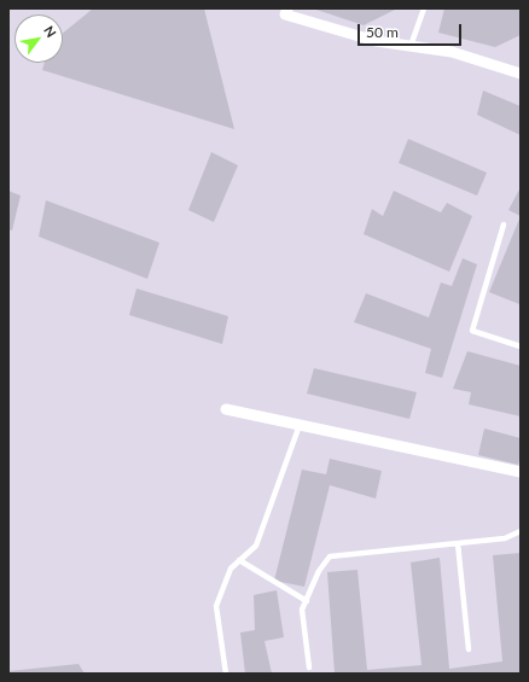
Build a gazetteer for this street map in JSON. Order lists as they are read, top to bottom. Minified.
{"scale_bar":"50 m","north":"top right"}
